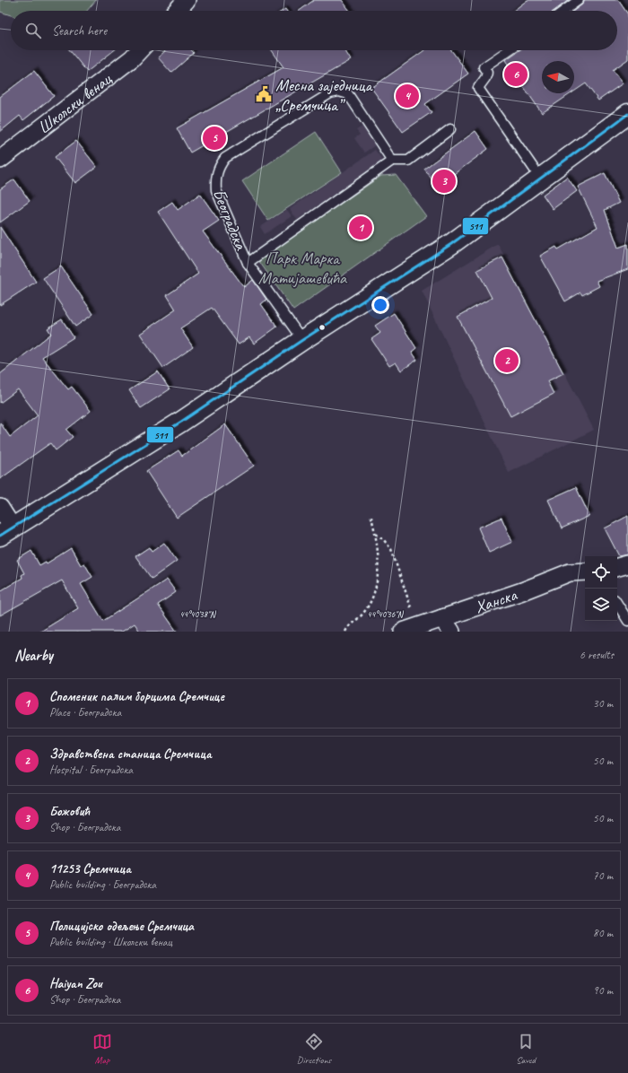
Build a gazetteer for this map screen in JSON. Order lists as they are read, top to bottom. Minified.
{"streets":{"street":["Школски венац","Ханска"],"lane":["Београдска"]},"parks":["Парк Марка Матијашевића"],"places":{"public building":["Месна заједница „Сремчица”"]},"lines":["transit line 511"],"north":"left","page":{"search":"Search here","pins":["6","4","5","3","1","2"],"heading":["Nearby","6 results"],"list":[{"mark":"1","name":"Споменик палим борцима Сремчице","note":"Place · Београдска","value":"30 m"},{"mark":"2","name":"Здравствена станица Сремчица","note":"Hospital · Београдска","value":"50 m"},{"mark":"3","name":"Божовић","note":"Shop · Београдска","value":"50 m"},{"mark":"4","name":"11253 Сремчица","note":"Public building · Београдска","value":"70 m"},{"mark":"5","name":"Полицијско одељење Сремчица","note":"Public building · Школски венац","value":"80 m"},{"mark":"6","name":"Haiyan Zou","note":"Shop · Београдска","value":"90 m"}],"nav":["Map","Directions","Saved"]},"coordinates":["44°40'38\"N","44°40'36\"N"]}
